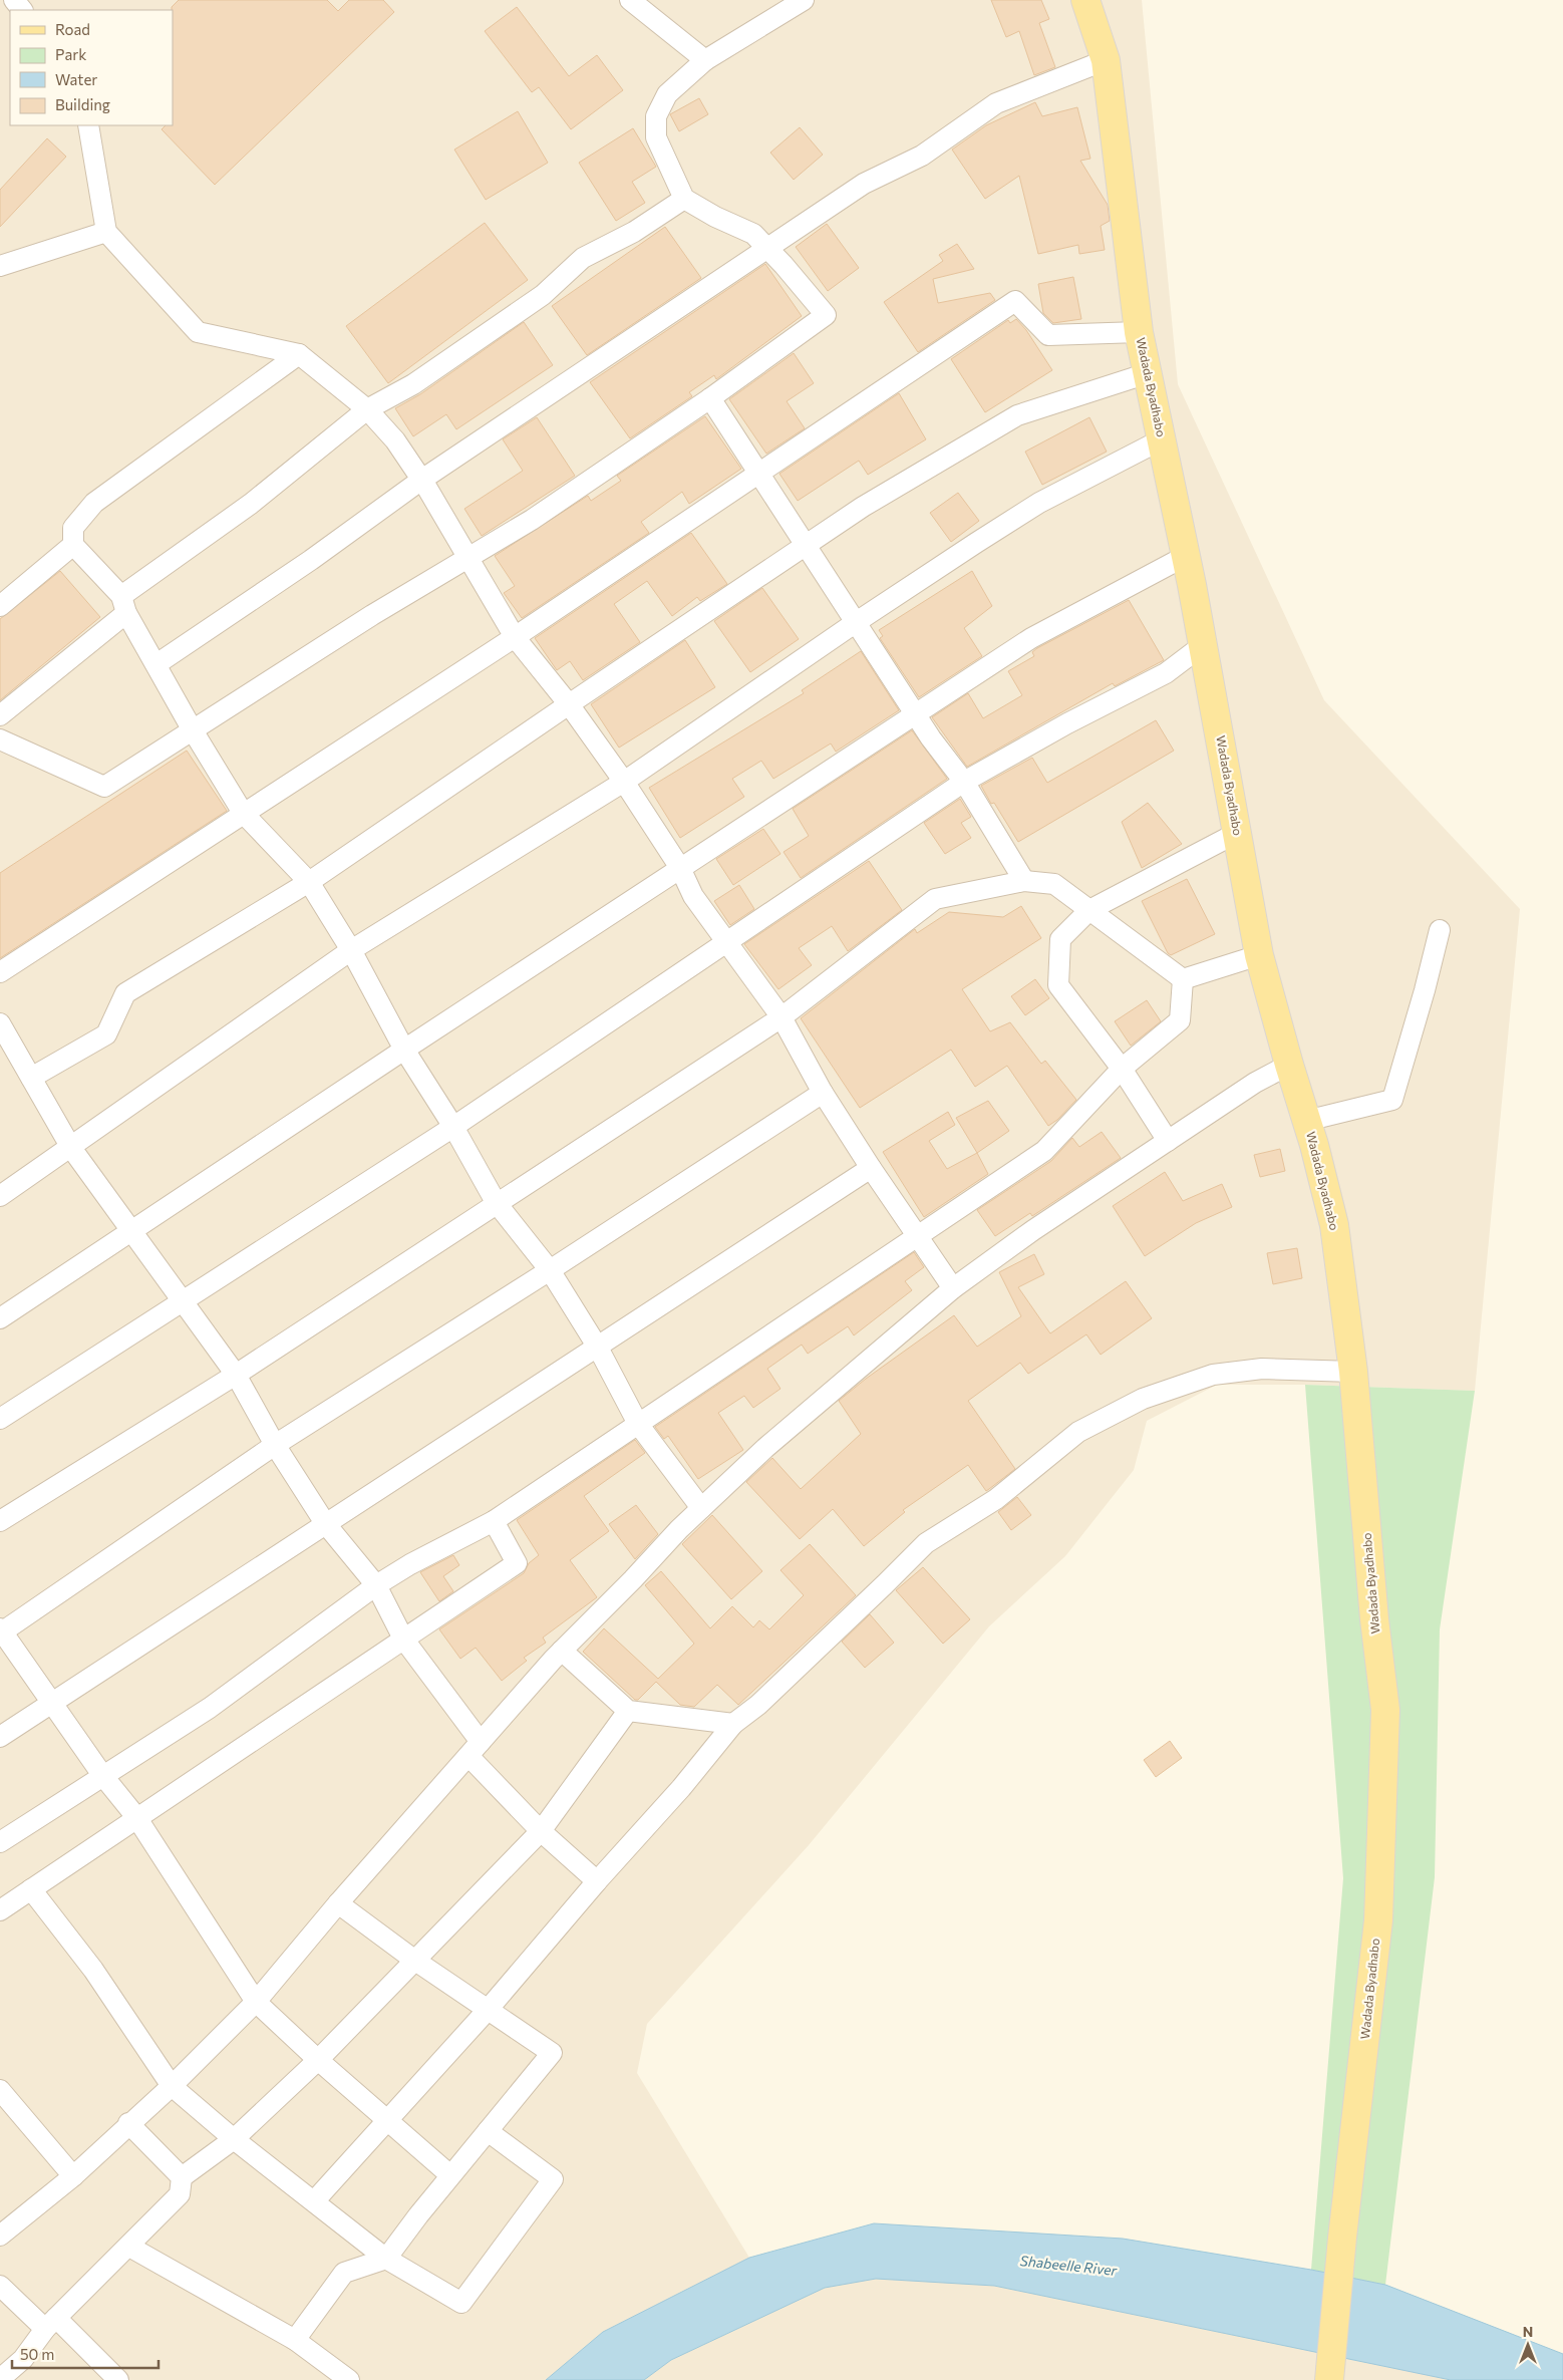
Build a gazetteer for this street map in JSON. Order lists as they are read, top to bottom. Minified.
{"streets":{"main road":["Wadada Byadhabo"]},"water":["Shabeelle River"],"legend":["Road","Park","Water","Building"],"scale_bar":"50 m","north":"top"}
